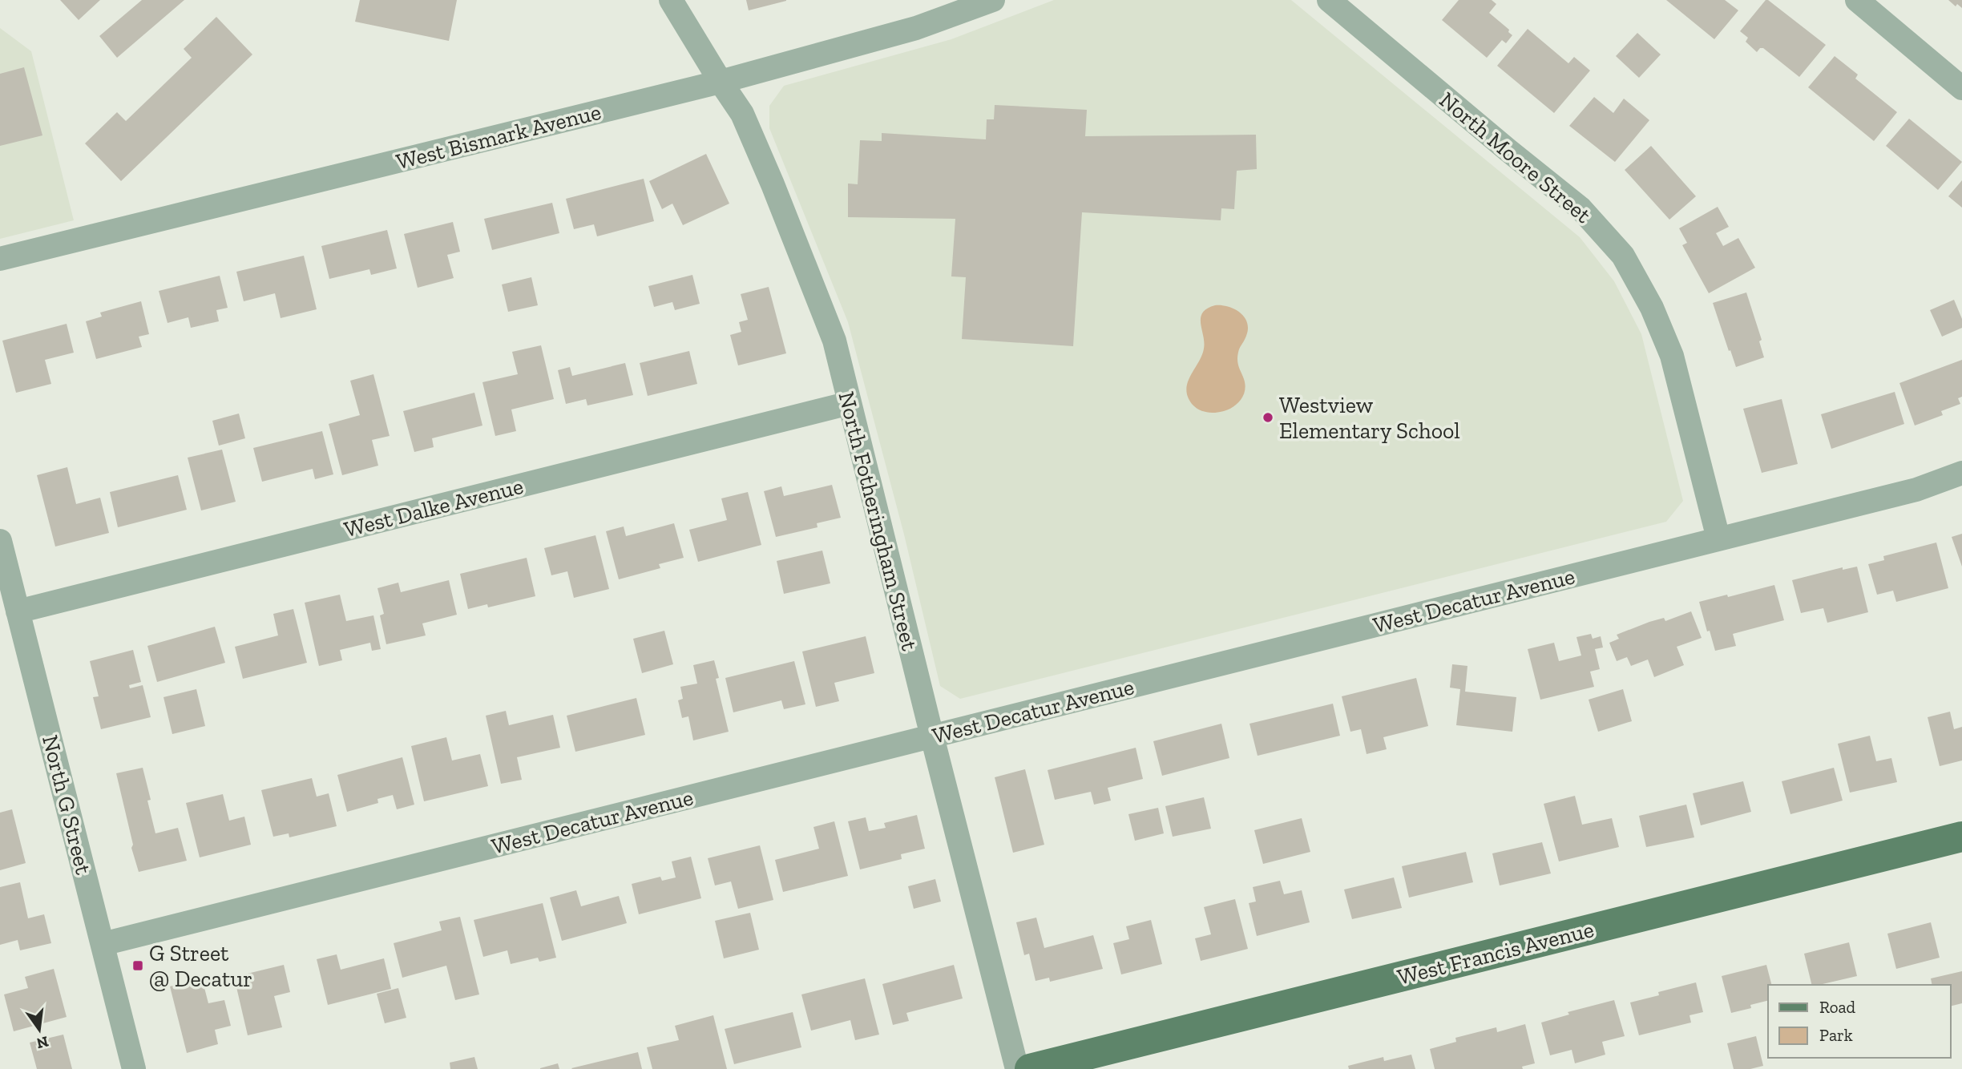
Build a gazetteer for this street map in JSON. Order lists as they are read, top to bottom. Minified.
{"streets":{"main road":["West Francis Avenue"],"street":["West Bismark Avenue","North Moore Street","West Dalke Avenue","North Fotheringham Street","West Decatur Avenue","North G Street"]},"crossings":[["West Bismark Avenue","North Fotheringham Street"],["North Moore Street","West Decatur Avenue"],["West Dalke Avenue","North Fotheringham Street"],["West Dalke Avenue","North G Street"],["North Fotheringham Street","West Decatur Avenue"],["West Decatur Avenue","North G Street"]],"places":{"other":["Westview Elementary School"],"transit":["G Street @ Decatur"]},"legend":["Road","Park"],"north":"bottom"}
